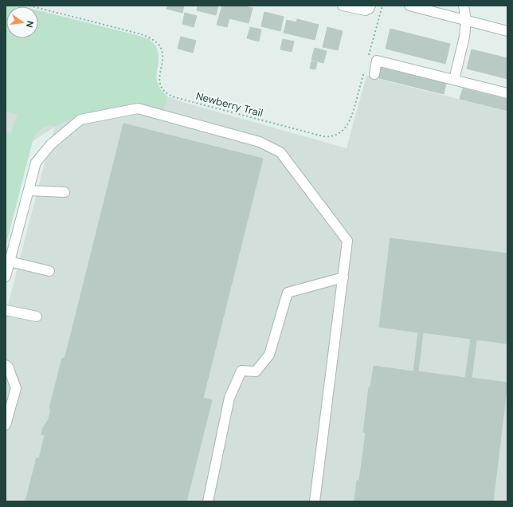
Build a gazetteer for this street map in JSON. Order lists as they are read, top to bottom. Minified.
{"streets":{"path":["Newberry Trail"]},"north":"right"}
